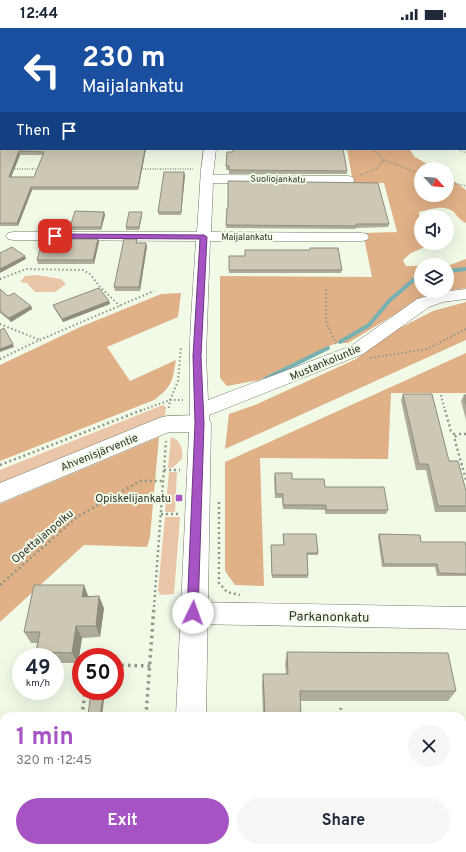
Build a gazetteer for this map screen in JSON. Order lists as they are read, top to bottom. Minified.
{"streets":{"main road":["Ahvenisjärventie"],"street":["Suoliojankatu","Maijalankatu","Mustankoluntie","Parkanonkatu"],"path":["Opettajanpolku"]},"crossings":[["Mustankoluntie","Ahvenisjärventie"]],"places":{"transit":["Opiskelijankatu"]},"north":"bottom right","page":{"status":"12:44","turn":["230 m","Maijalankatu"],"then":"Then","speed":"49 km/h","limit":"50","heading":["1 min","320 m · 12:45"],"buttons":["Exit","Share"]}}
